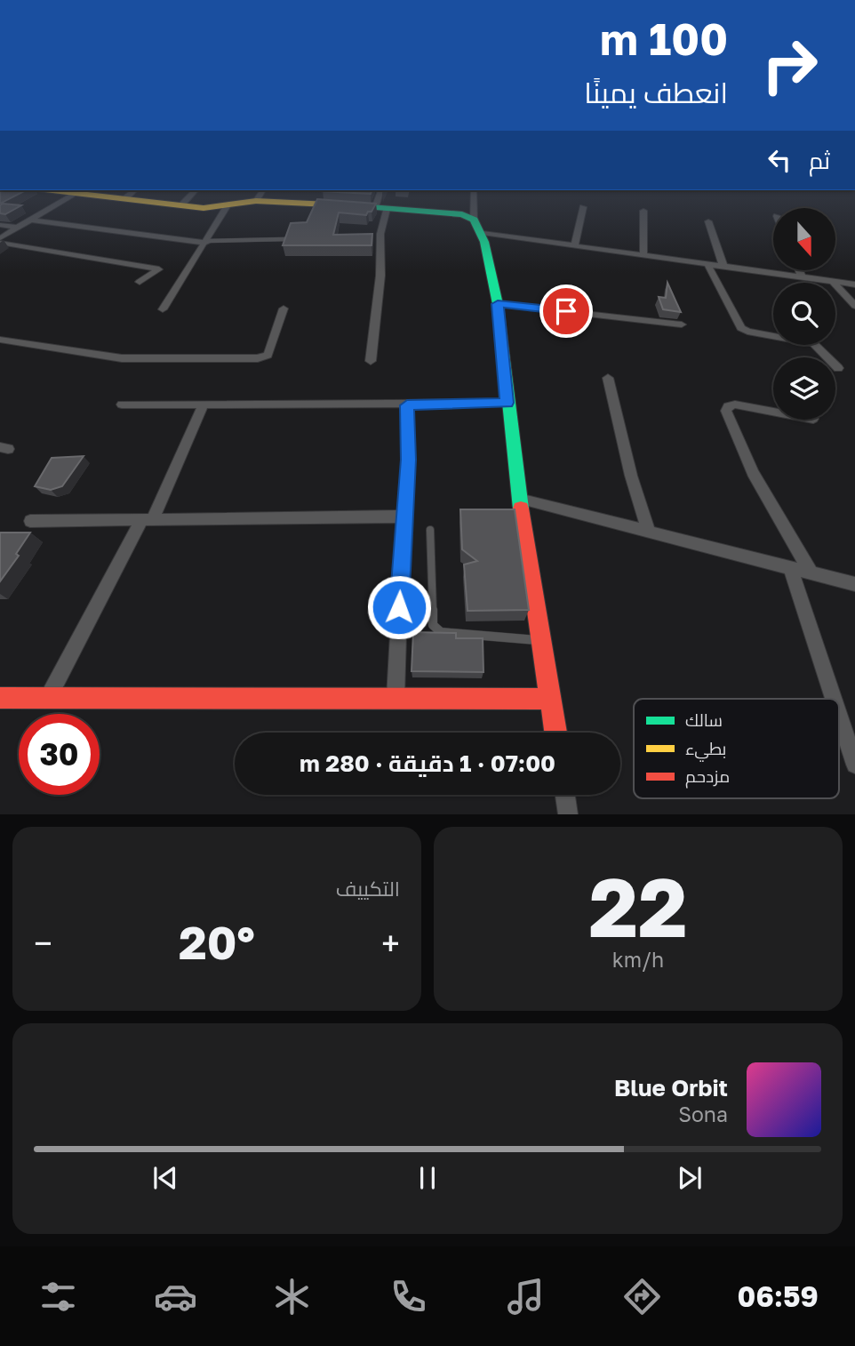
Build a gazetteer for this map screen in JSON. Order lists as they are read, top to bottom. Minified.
{"legend":["سالك","بطيء","مزدحم"],"north":"bottom","page":{"turn":["100 m","انعطف يمينًا"],"then":"ثم","limit":"30","trip":"07:00 · 1 دقيقة · 280 m","tile":[["22","km/h"],"التكييف"],"heat":["−","20°","+"],"song":["Blue Orbit","Sona"],"tabs":"06:59"}}
